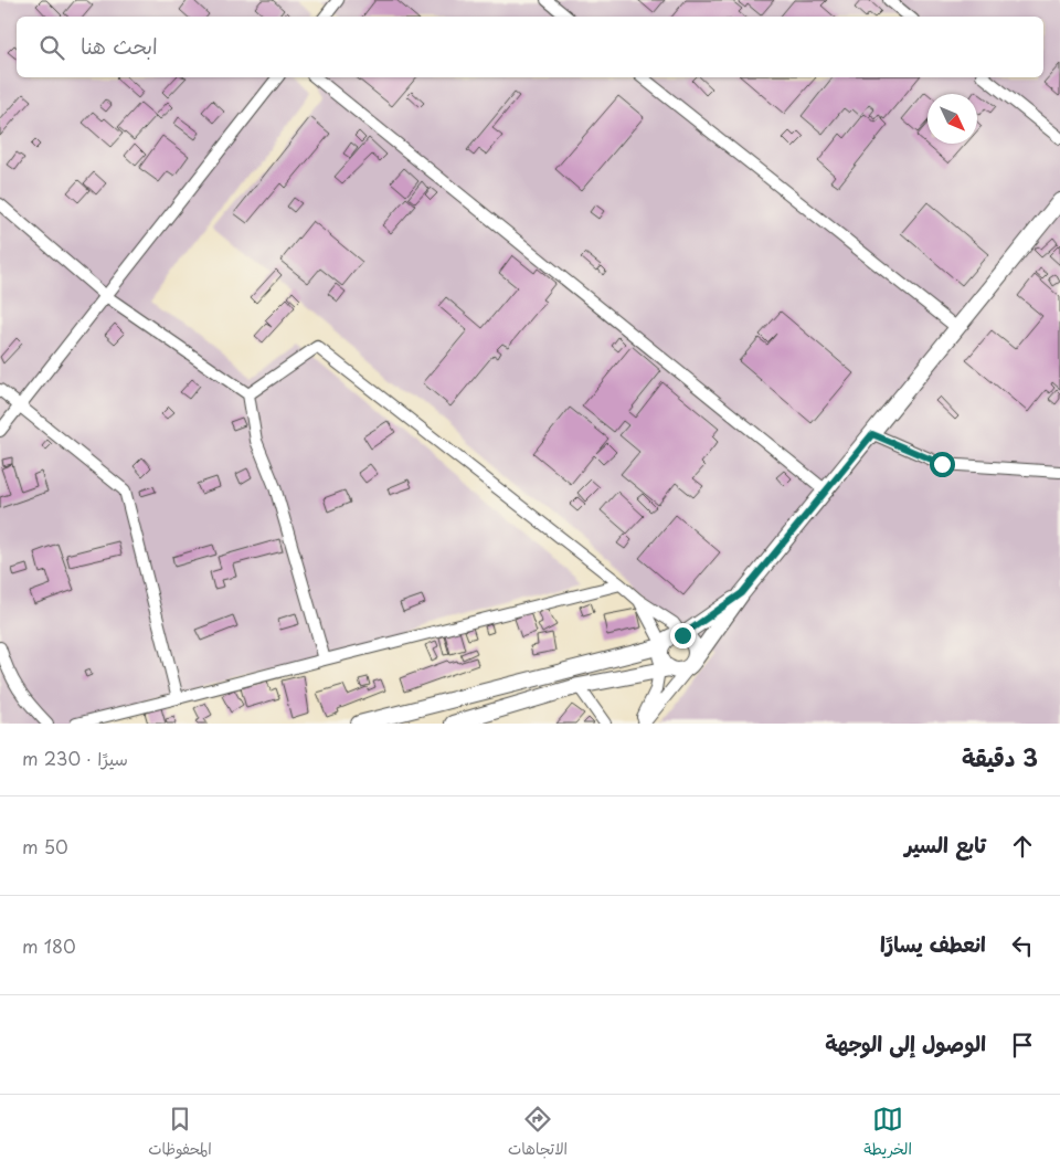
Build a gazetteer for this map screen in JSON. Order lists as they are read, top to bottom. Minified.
{"north":"bottom right","page":{"search":"ابحث هنا","heading":["3 دقيقة","سيرًا · 230 m"],"list":[["تابع السير","50 m"],["انعطف يسارًا","180 m"],"الوصول إلى الوجهة"],"nav":["الخريطة","الاتجاهات","المحفوظات"]}}
